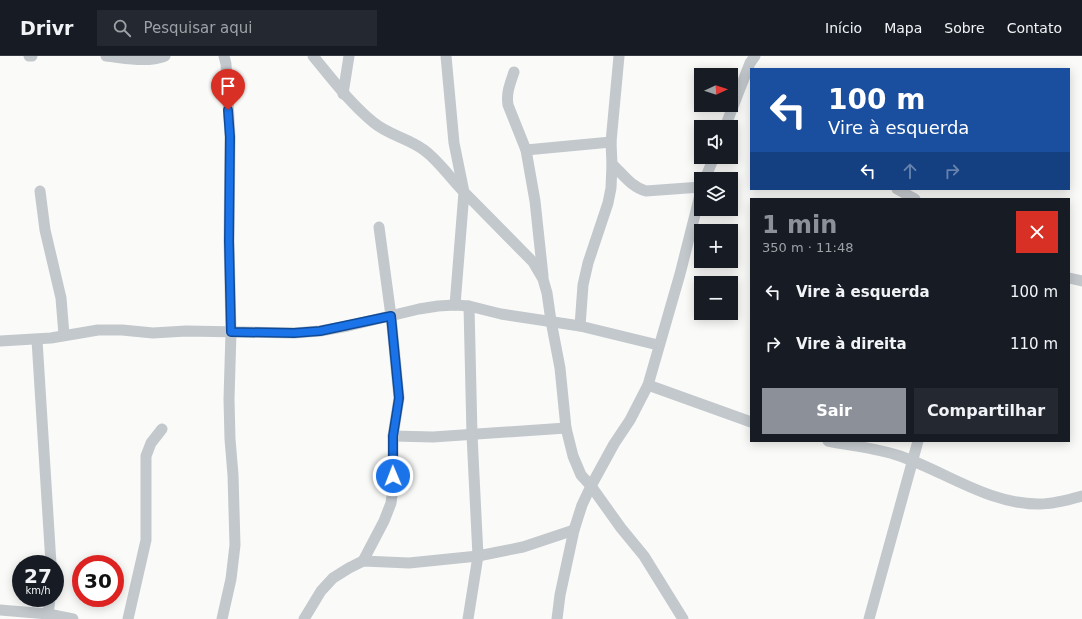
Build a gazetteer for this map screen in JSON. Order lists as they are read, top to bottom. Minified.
{"north":"right","page":{"header":"Drivr","search":"Pesquisar aqui","nav":["Início","Mapa","Sobre","Contato"],"map_buttons":["+","−"],"turn":["100 m","Vire à esquerda"],"heading":["1 min","350 m · 11:48"],"list":[{"name":"Vire à esquerda","value":"100 m"},{"name":"Vire à direita","value":"110 m"}],"buttons":["Sair","Compartilhar"],"speed":"27 km/h","limit":"30"}}
